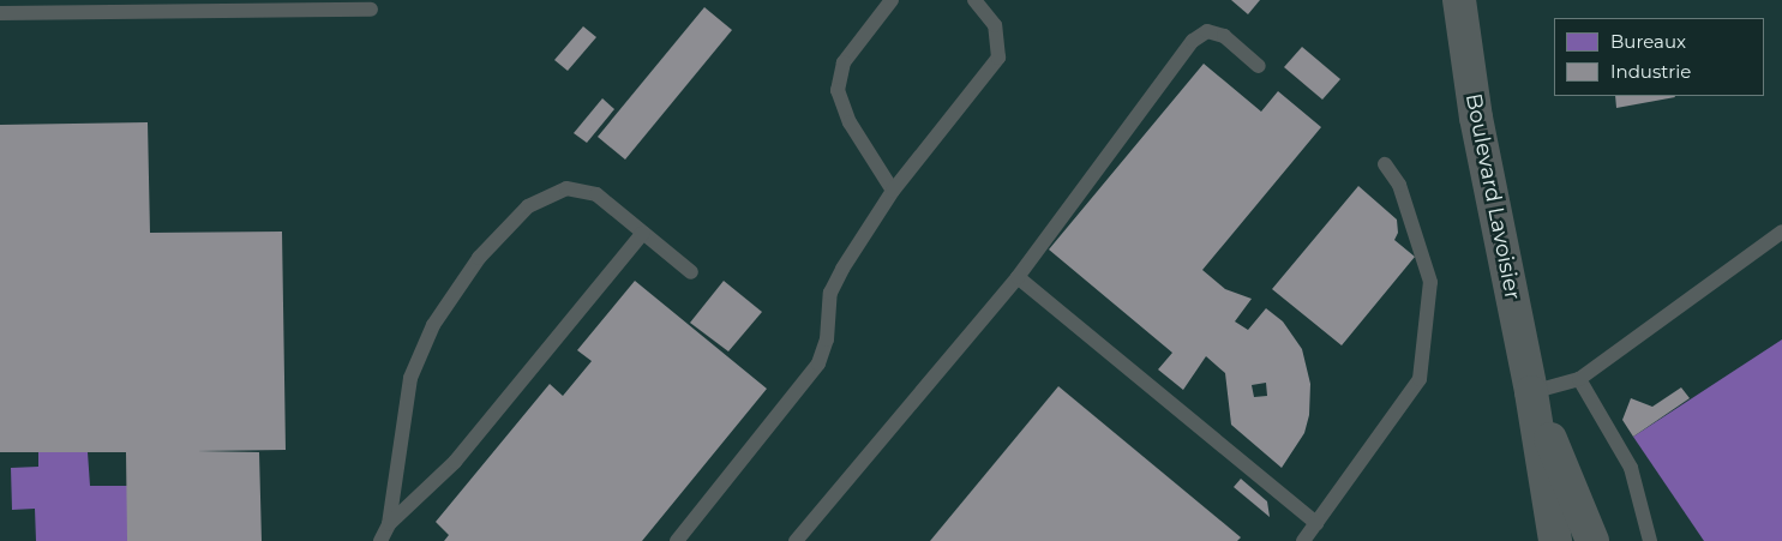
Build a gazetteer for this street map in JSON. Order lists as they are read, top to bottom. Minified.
{"streets":{"main road":["Boulevard Lavoisier"]},"legend":["Bureaux","Industrie"]}
